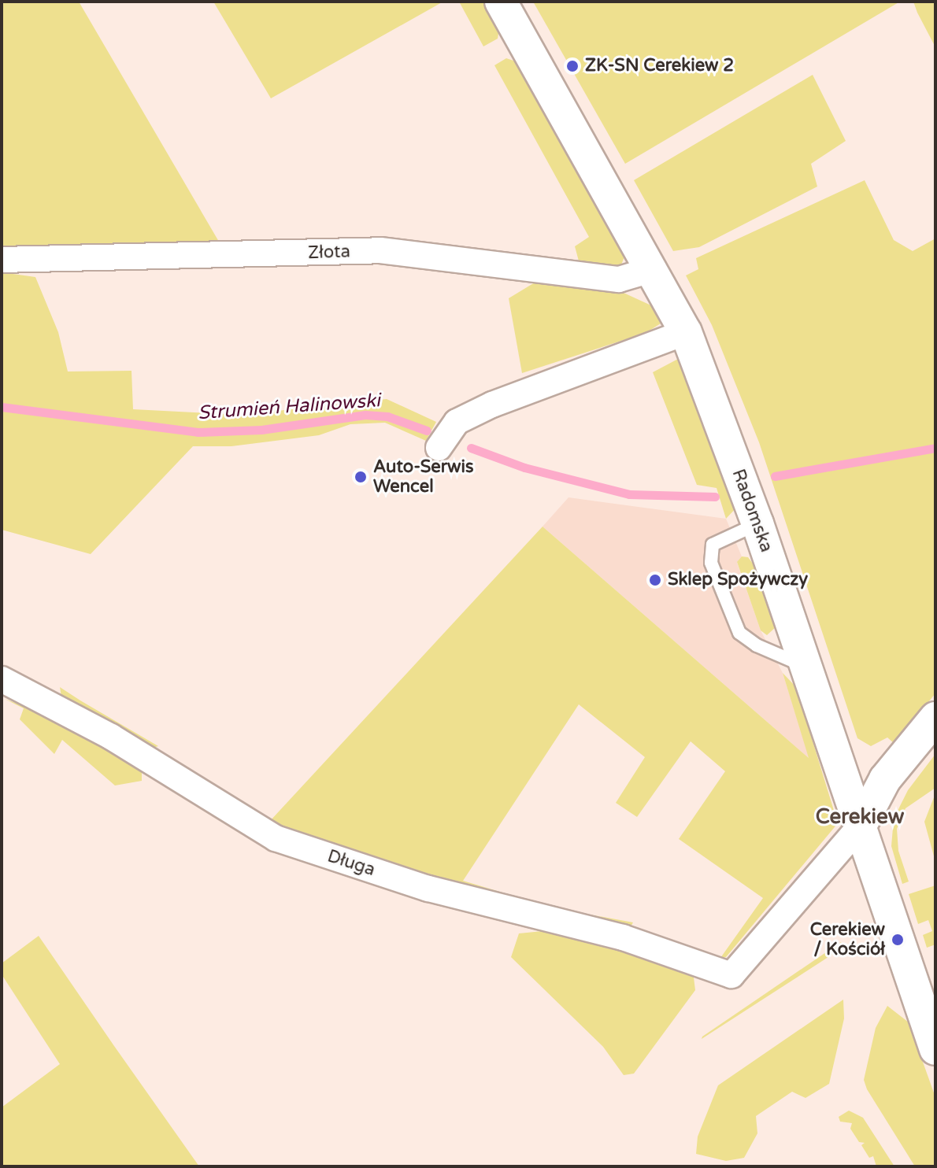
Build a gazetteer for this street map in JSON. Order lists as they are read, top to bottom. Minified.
{"streets":{"street":["Złota","Radomska","Długa"]},"crossings":[["Złota","Radomska"],["Radomska","Długa"]],"districts":["Cerekiew"],"water":["Strumień Halinowski"],"places":["ZK-SN Cerekiew 2","Auto-Serwis Wencel","Sklep Spożywczy","Cerekiew / Kościół"]}
